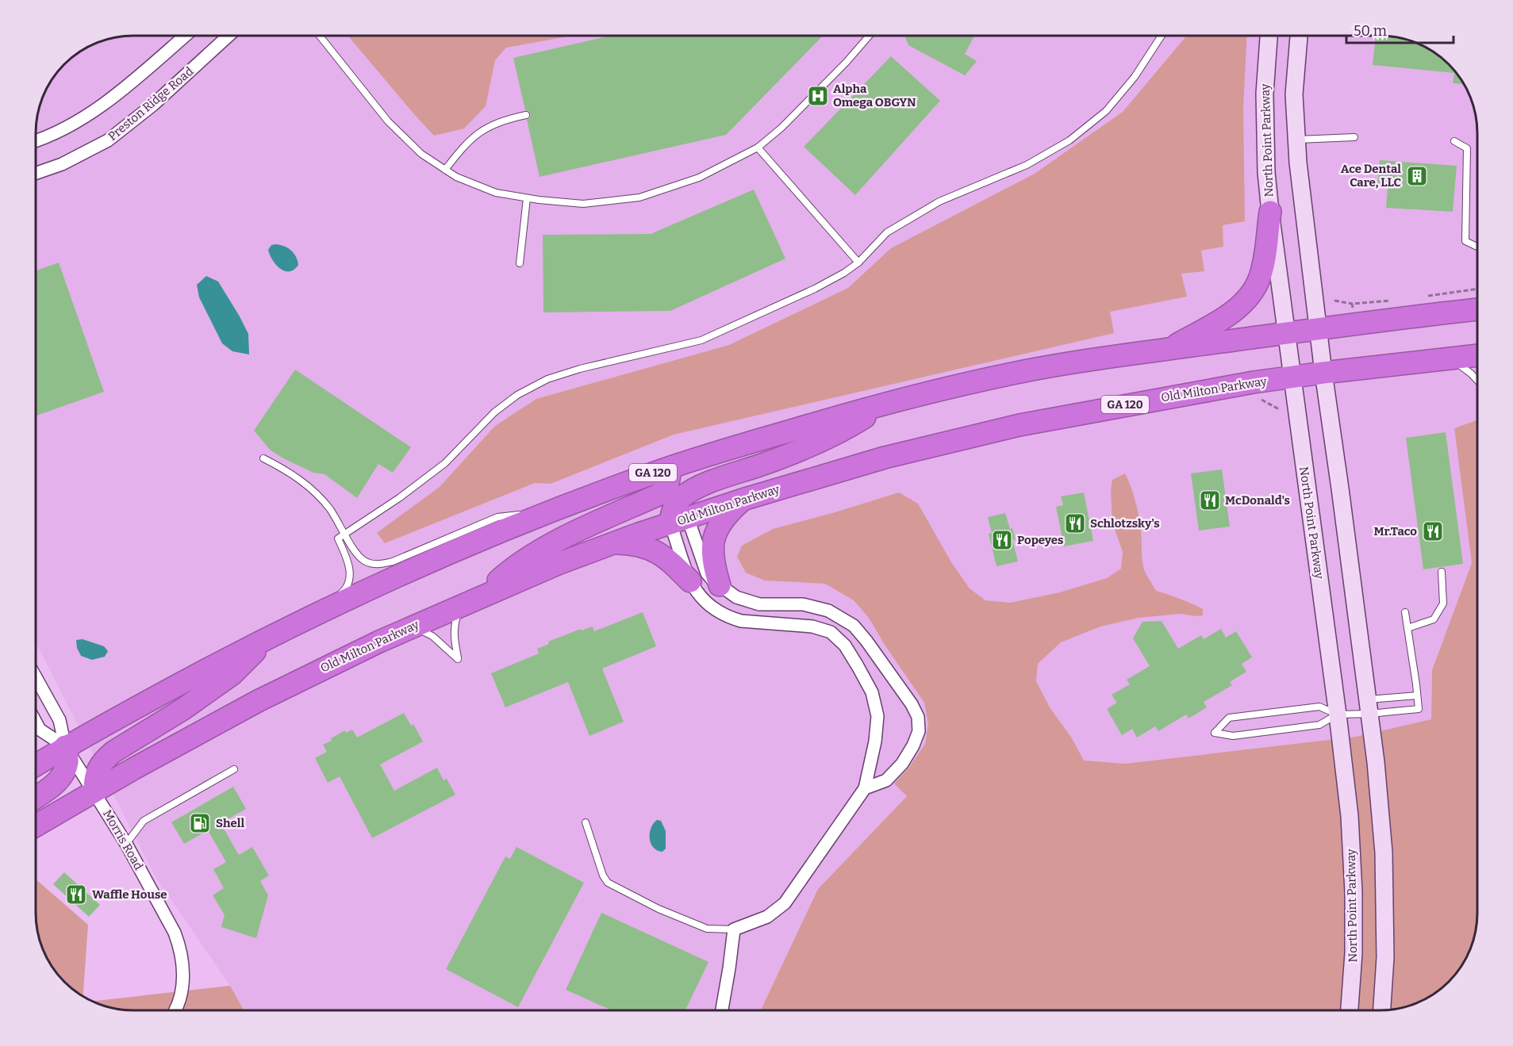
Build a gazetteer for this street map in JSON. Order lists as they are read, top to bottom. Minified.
{"streets":{"highway":["Old Milton Parkway","GA 120"],"street":["Preston Ridge Road","North Point Parkway","Morris Road"]},"crossings":[["North Point Parkway","Old Milton Parkway"],["North Point Parkway","GA 120"],["Old Milton Parkway","Morris Road"],["GA 120","Morris Road"]],"places":{"hospital":["Alpha Omega OBGYN"],"building":["Ace Dental Care, LLC"],"restaurant":["McDonald's","Schlotzsky's","Mr.Taco","Popeyes","Waffle House"],"fuel station":["Shell"]},"scale_bar":"50 m"}
